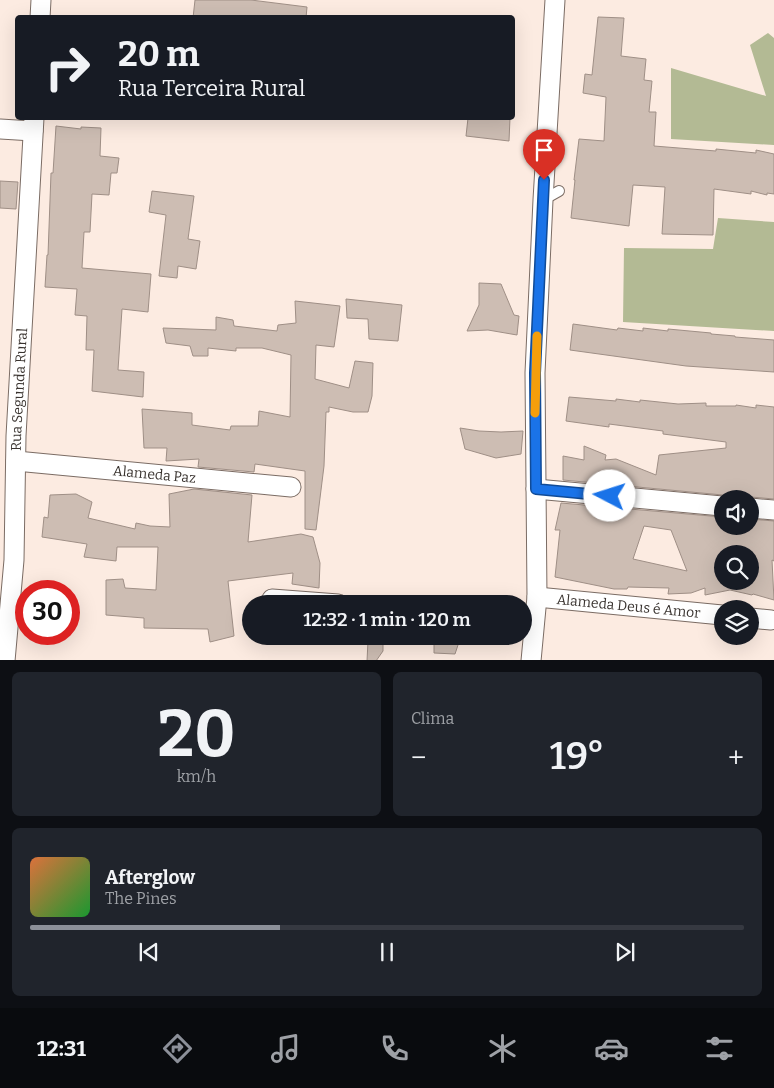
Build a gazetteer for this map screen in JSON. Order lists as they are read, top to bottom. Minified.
{"streets":{"street":["Rua Segunda Rural","Alameda Paz","Alameda Deus é Amor"]},"crossings":[["Rua Segunda Rural","Alameda Paz"]],"page":{"turn":["20 m","Rua Terceira Rural"],"limit":"30","trip":"12:32 · 1 min · 120 m","tile":[["20","km/h"],"Clima"],"heat":["−","19°","+"],"song":["Afterglow","The Pines"],"tabs":"12:31"}}
